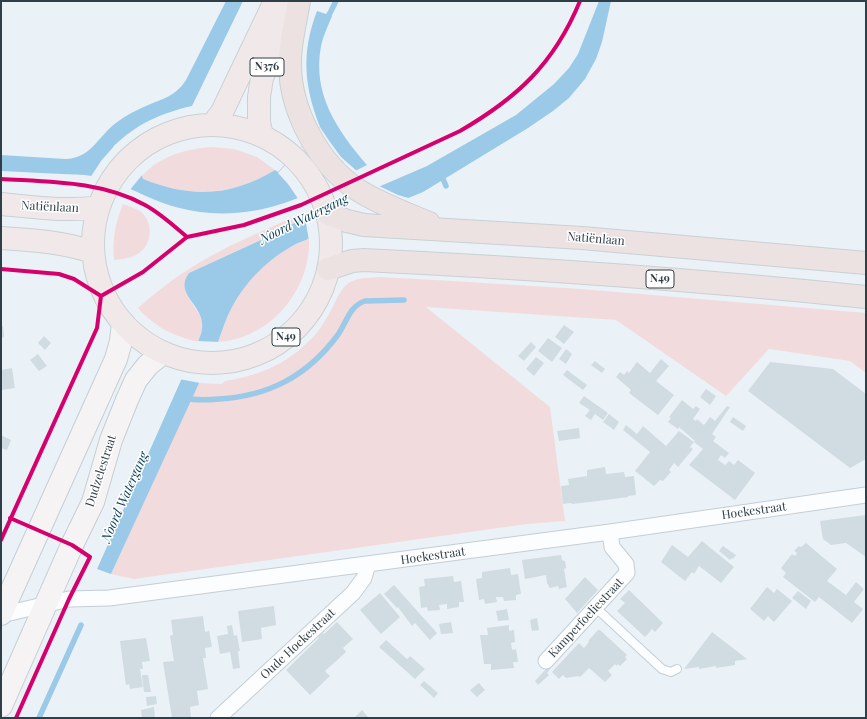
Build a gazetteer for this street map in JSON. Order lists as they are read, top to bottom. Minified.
{"streets":{"highway":["Natiënlaan","N49"],"main road":["N376","Dudzelestraat"],"street":["Hoekestraat","Kamperfoeliestraat","Oude Hoekestraat"]},"crossings":[["N376","N49"],["Natiënlaan","N49"],["N49","Dudzelestraat"],["Dudzelestraat","Hoekestraat"],["Hoekestraat","Kamperfoeliestraat"],["Hoekestraat","Oude Hoekestraat"]],"water":["Noord Watergang"]}
